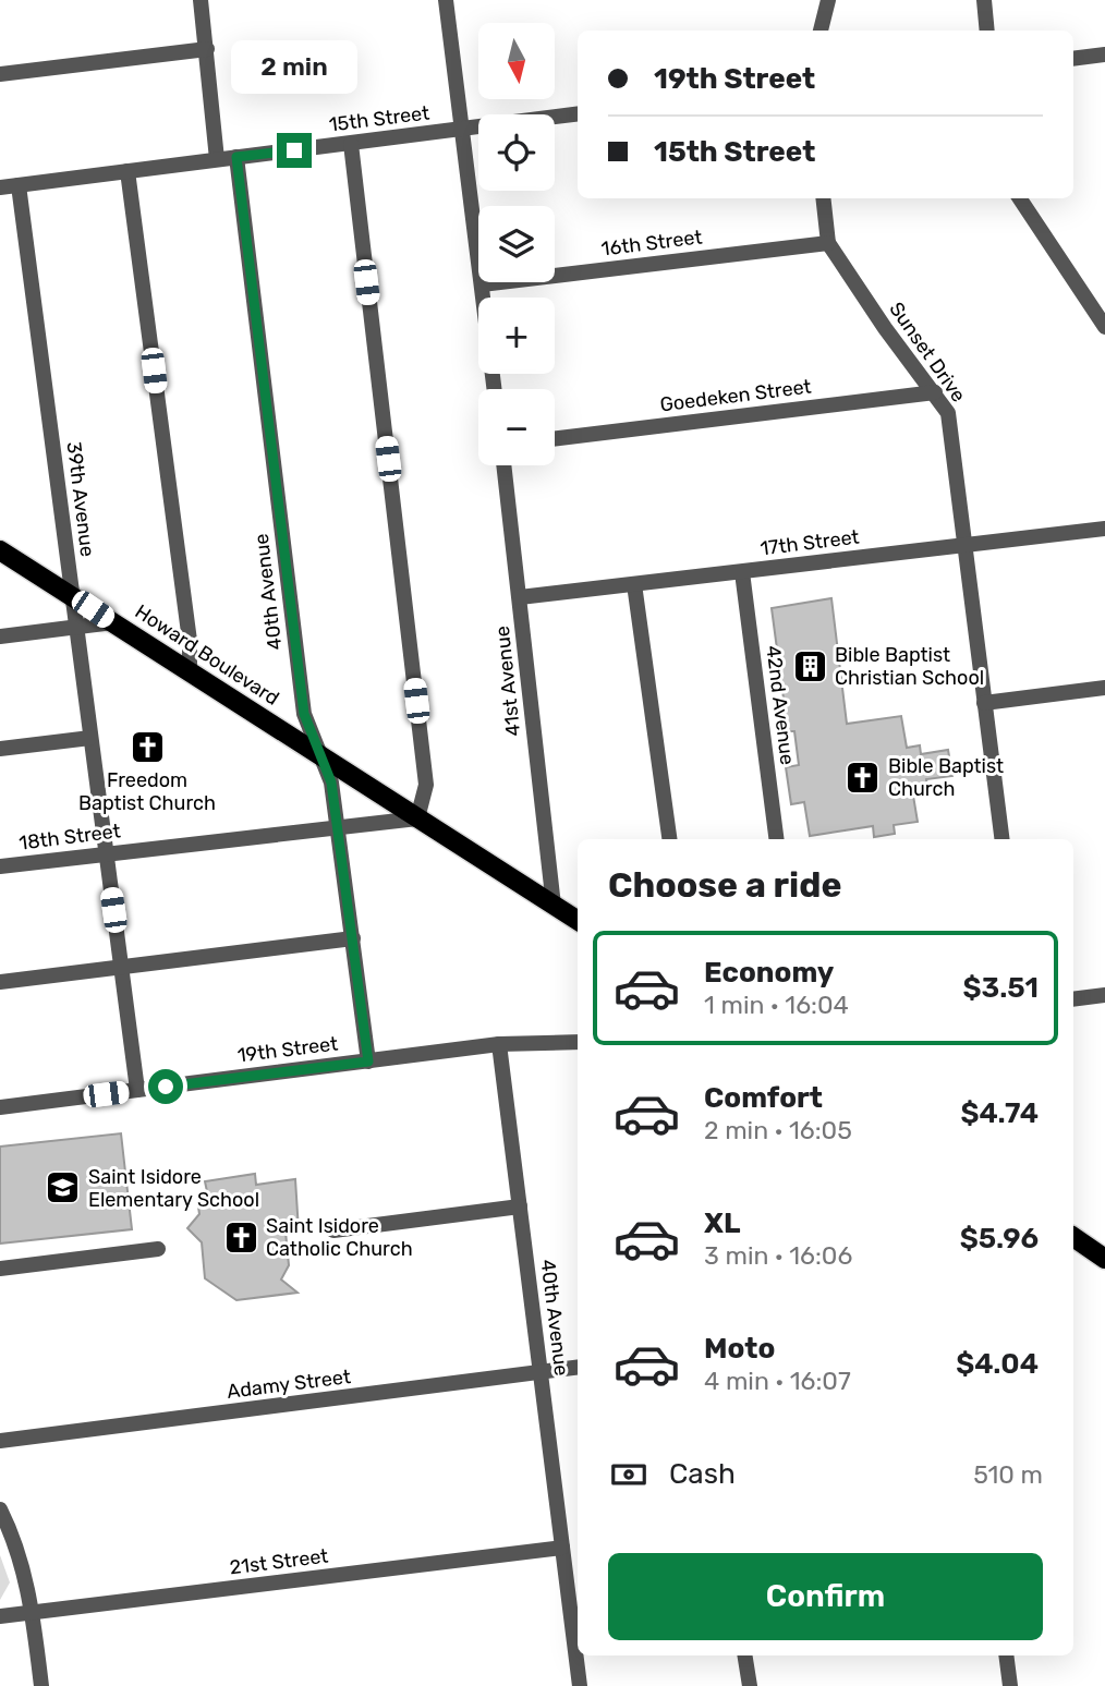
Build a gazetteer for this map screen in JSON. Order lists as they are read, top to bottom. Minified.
{"streets":{"main road":["Howard Boulevard"],"street":["15th Street","16th Street","Sunset Drive","Goedeken Street","39th Avenue","17th Street","40th Avenue","41st Avenue","42nd Avenue","18th Street","19th Street","Adamy Street","21st Street"]},"crossings":[["15th Street","39th Avenue"],["15th Street","40th Avenue"],["16th Street","Sunset Drive"],["Sunset Drive","Goedeken Street"],["Sunset Drive","17th Street"],["39th Avenue","Howard Boulevard"],["39th Avenue","18th Street"],["39th Avenue","19th Street"],["17th Street","41st Avenue"],["17th Street","42nd Avenue"],["40th Avenue","Howard Boulevard"],["40th Avenue","18th Street"],["40th Avenue","19th Street"],["40th Avenue","Adamy Street"],["40th Avenue","21st Street"],["Howard Boulevard","41st Avenue"],["Howard Boulevard","18th Street"]],"places":{"building":["Bible Baptist Christian School"],"church":["Freedom Baptist Church","Bible Baptist Church","Saint Isidore Catholic Church"],"school or university":["Saint Isidore Elementary School"]},"north":"bottom","page":{"map_buttons":["+","−"],"banner":["19th Street","15th Street"],"bubble":"2 min","heading":"Choose a ride","list":[{"name":"Economy","note":"1 min · 16:04","value":"$3.51"},{"name":"Comfort","note":"2 min · 16:05","value":"$4.74"},{"name":"XL","note":"3 min · 16:06","value":"$5.96"},{"name":"Moto","note":"4 min · 16:07","value":"$4.04"}],"pay":["Cash","510 m"],"buttons":"Confirm"}}
